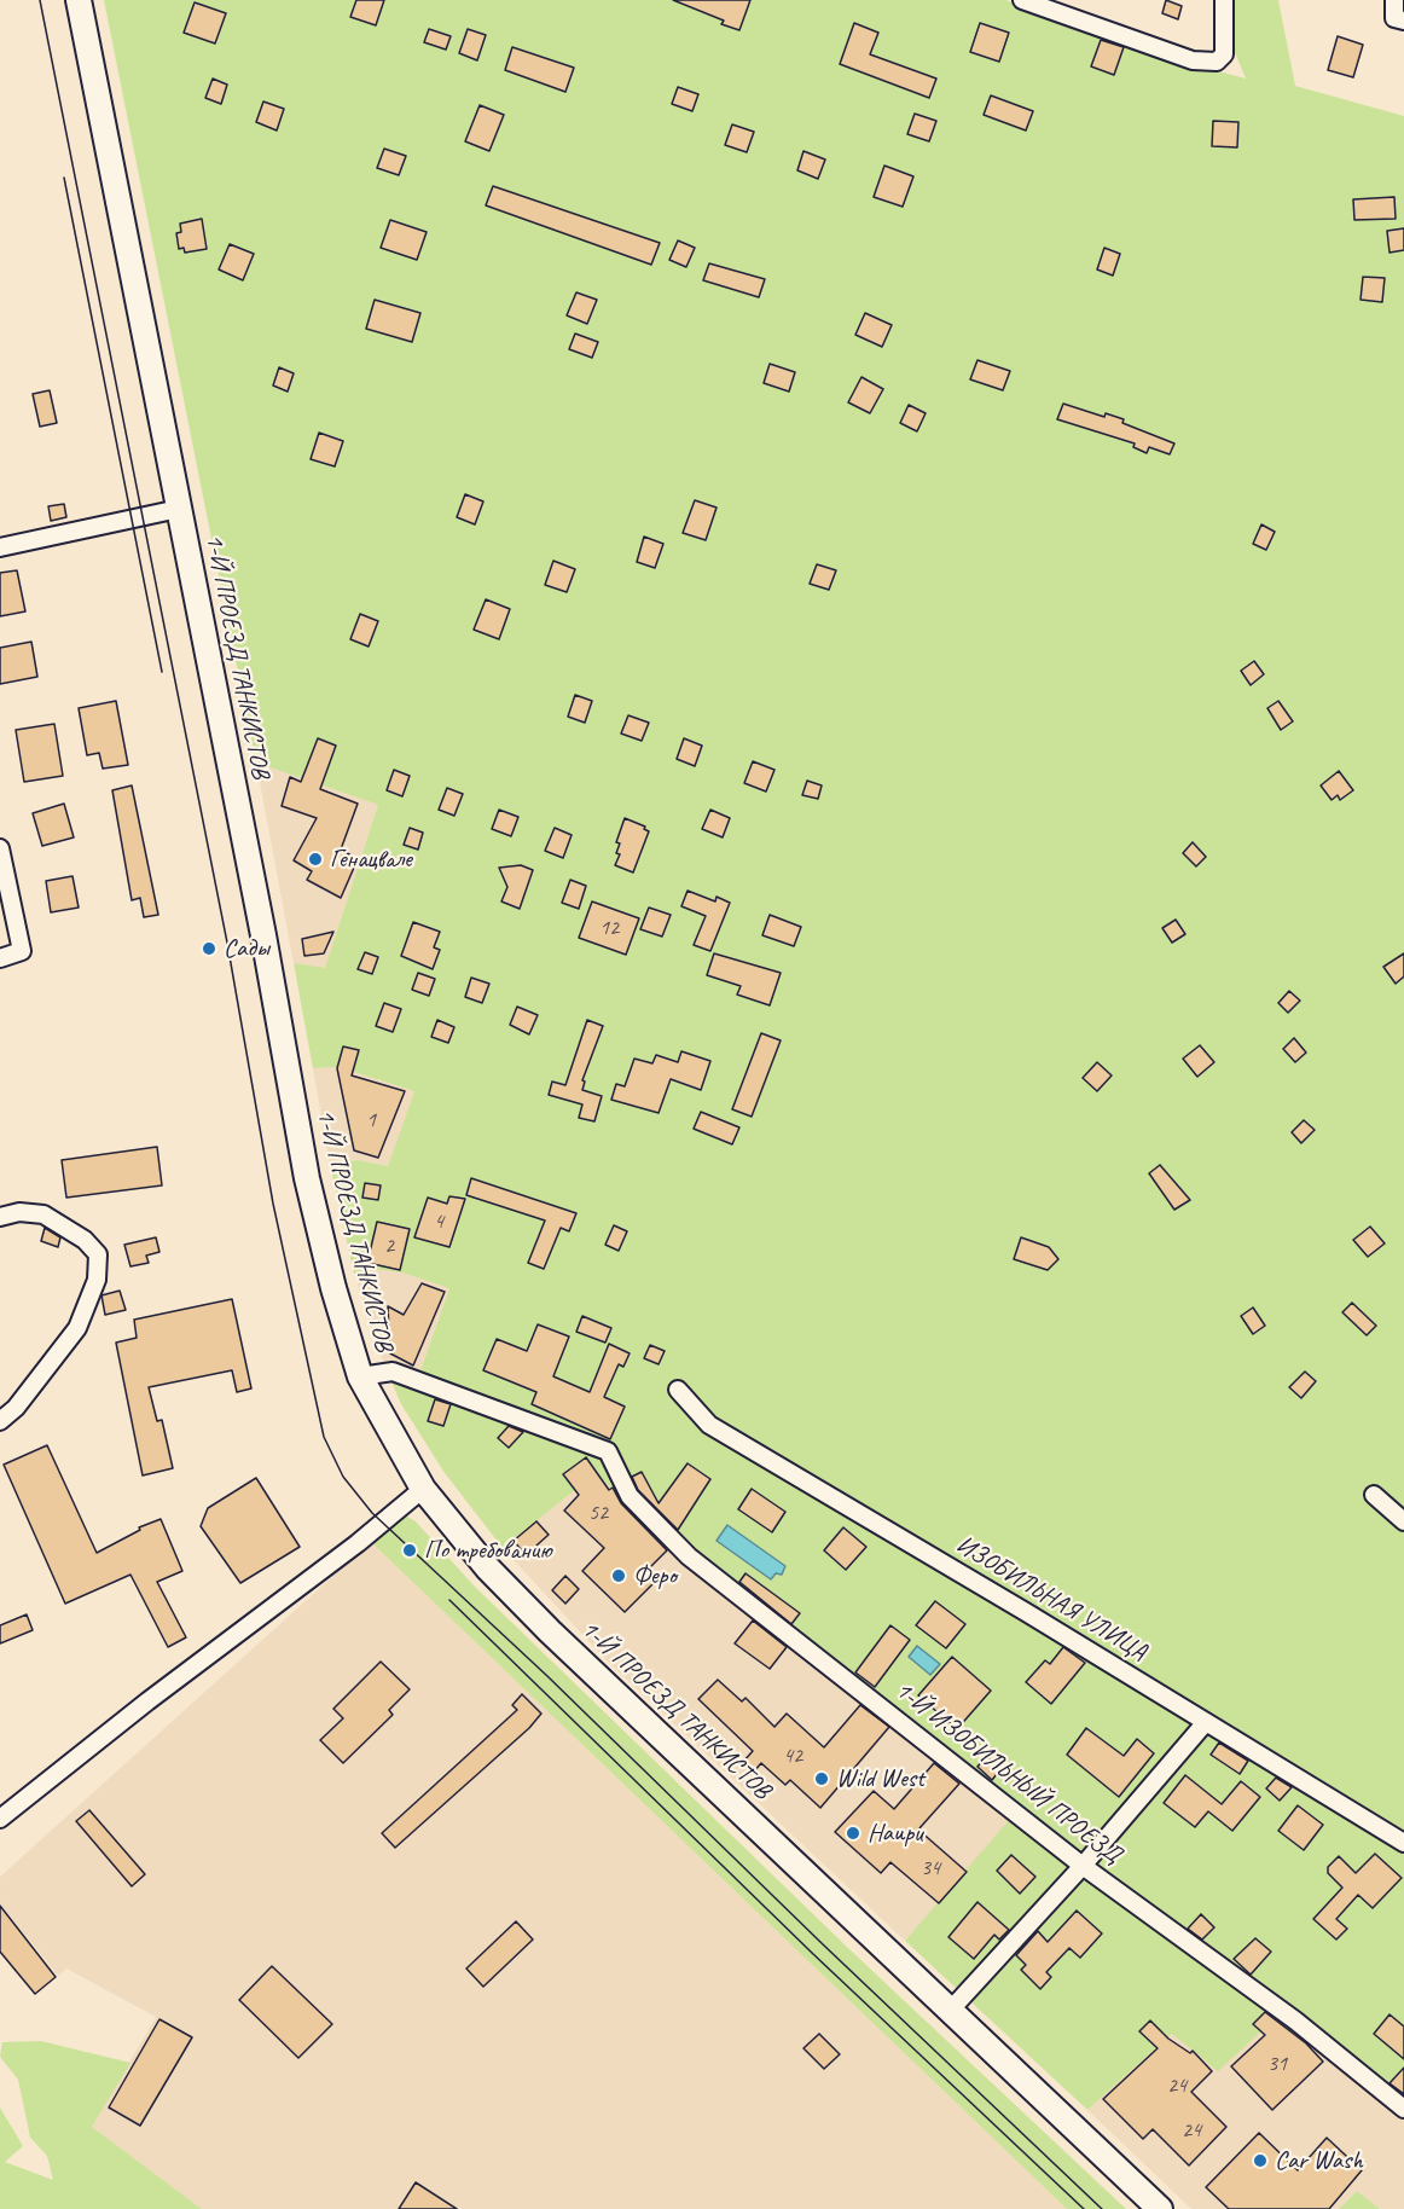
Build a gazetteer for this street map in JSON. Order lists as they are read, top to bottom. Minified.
{"streets":{"main road":["1-Й ПРОЕЗД ТАНКИСТОВ"],"street":["ИЗОБИЛЬНАЯ УЛИЦА","1-Й ИЗОБИЛЬНЫЙ ПРОЕЗД"]},"crossings":[["1-Й ПРОЕЗД ТАНКИСТОВ","1-Й ИЗОБИЛЬНЫЙ ПРОЕЗД"]],"places":["Генацвале","Сады","По требованию","Феро","Wild West","Наири","Car Wash"],"house_numbers":["12","1","4","2","52","42","34","31","24","24"]}
